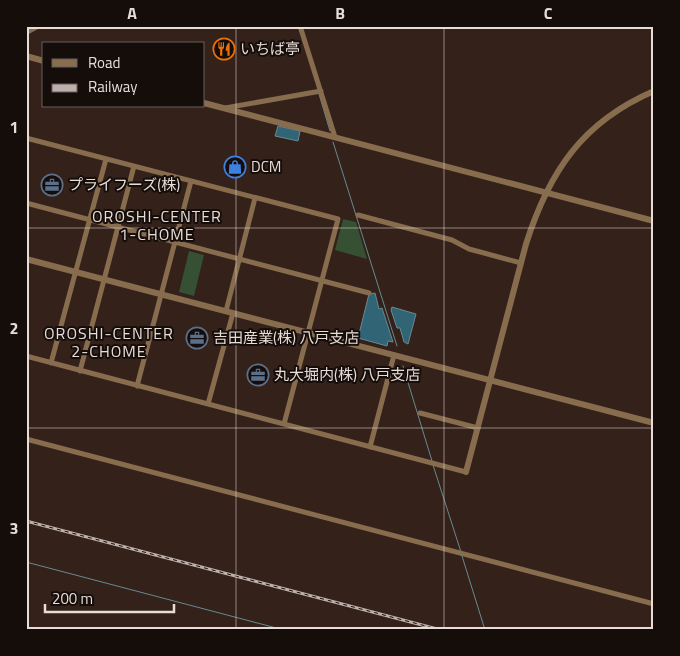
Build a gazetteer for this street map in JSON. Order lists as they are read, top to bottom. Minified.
{"districts":["OROSHI-CENTER 1-CHOME","OROSHI-CENTER 2-CHOME"],"places":{"restaurant":["いちば亭"],"shop":["DCM"],"office":["プライフーズ(株)","吉田産業(株) 八戸支店","丸大堀内(株) 八戸支店"]},"legend":["Road","Railway"],"scale_bar":"200 m","grid":{"columns":["A","B","C"],"rows":["1","2","3"]}}
